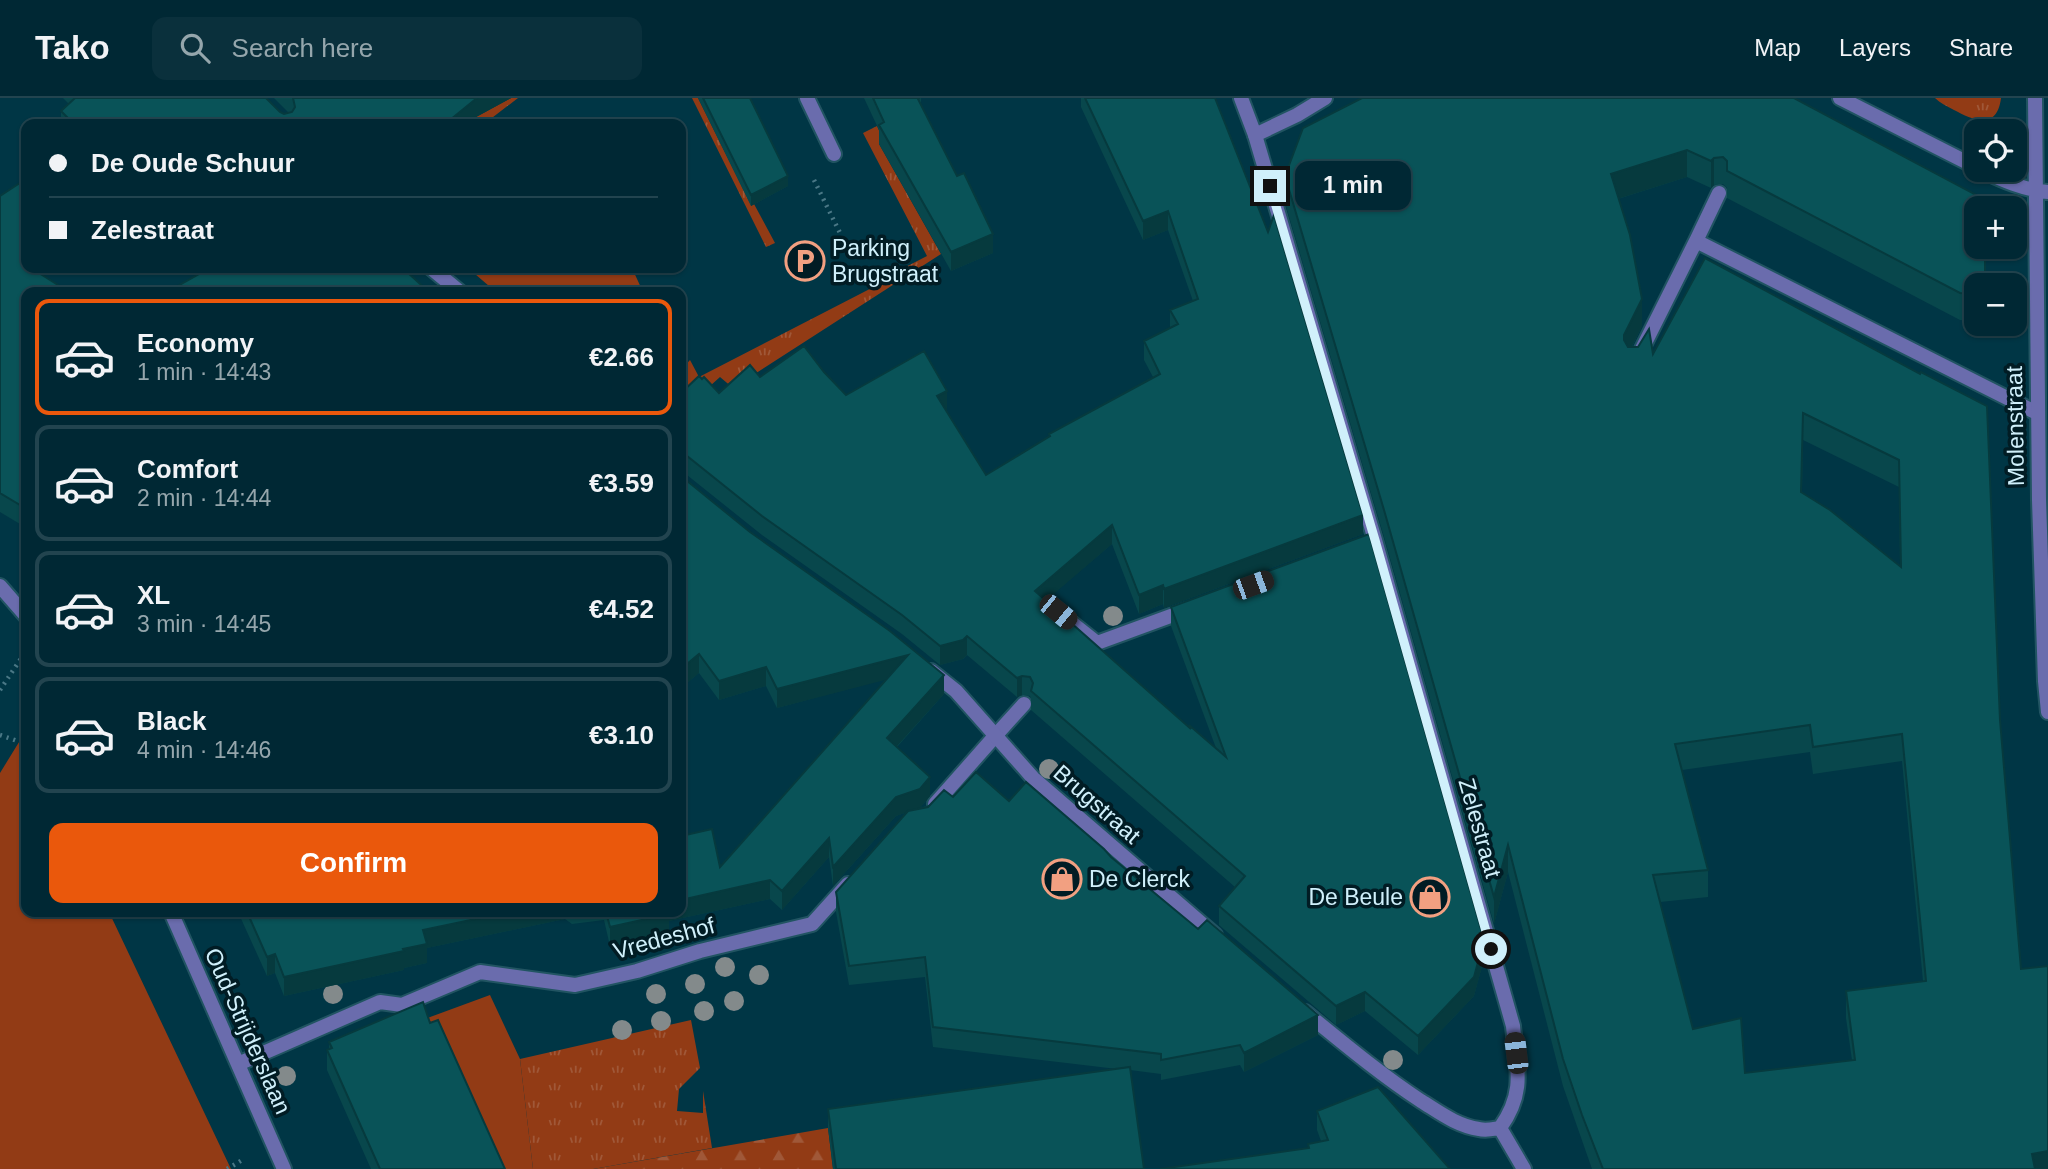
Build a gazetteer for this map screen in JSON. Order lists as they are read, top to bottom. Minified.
{"streets":{"street":["Molenstraat","Brugstraat","Zelestraat","Vredeshof","Oud-Strijderslaan"]},"crossings":[["Vredeshof","Oud-Strijderslaan"]],"places":{"parking":["Parking Brugstraat"],"shop":["De Clerck","De Beule"]},"page":{"header":"Tako","search":"Search here","nav":["Map","Layers","Share"],"map_buttons":["+","−"],"banner":["De Oude Schuur","Zelestraat"],"bubble":"1 min","list":[{"name":"Economy","note":"1 min · 14:43","value":"€2.66"},{"name":"Comfort","note":"2 min · 14:44","value":"€3.59"},{"name":"XL","note":"3 min · 14:45","value":"€4.52"},{"name":"Black","note":"4 min · 14:46","value":"€3.10"}],"buttons":"Confirm"}}
